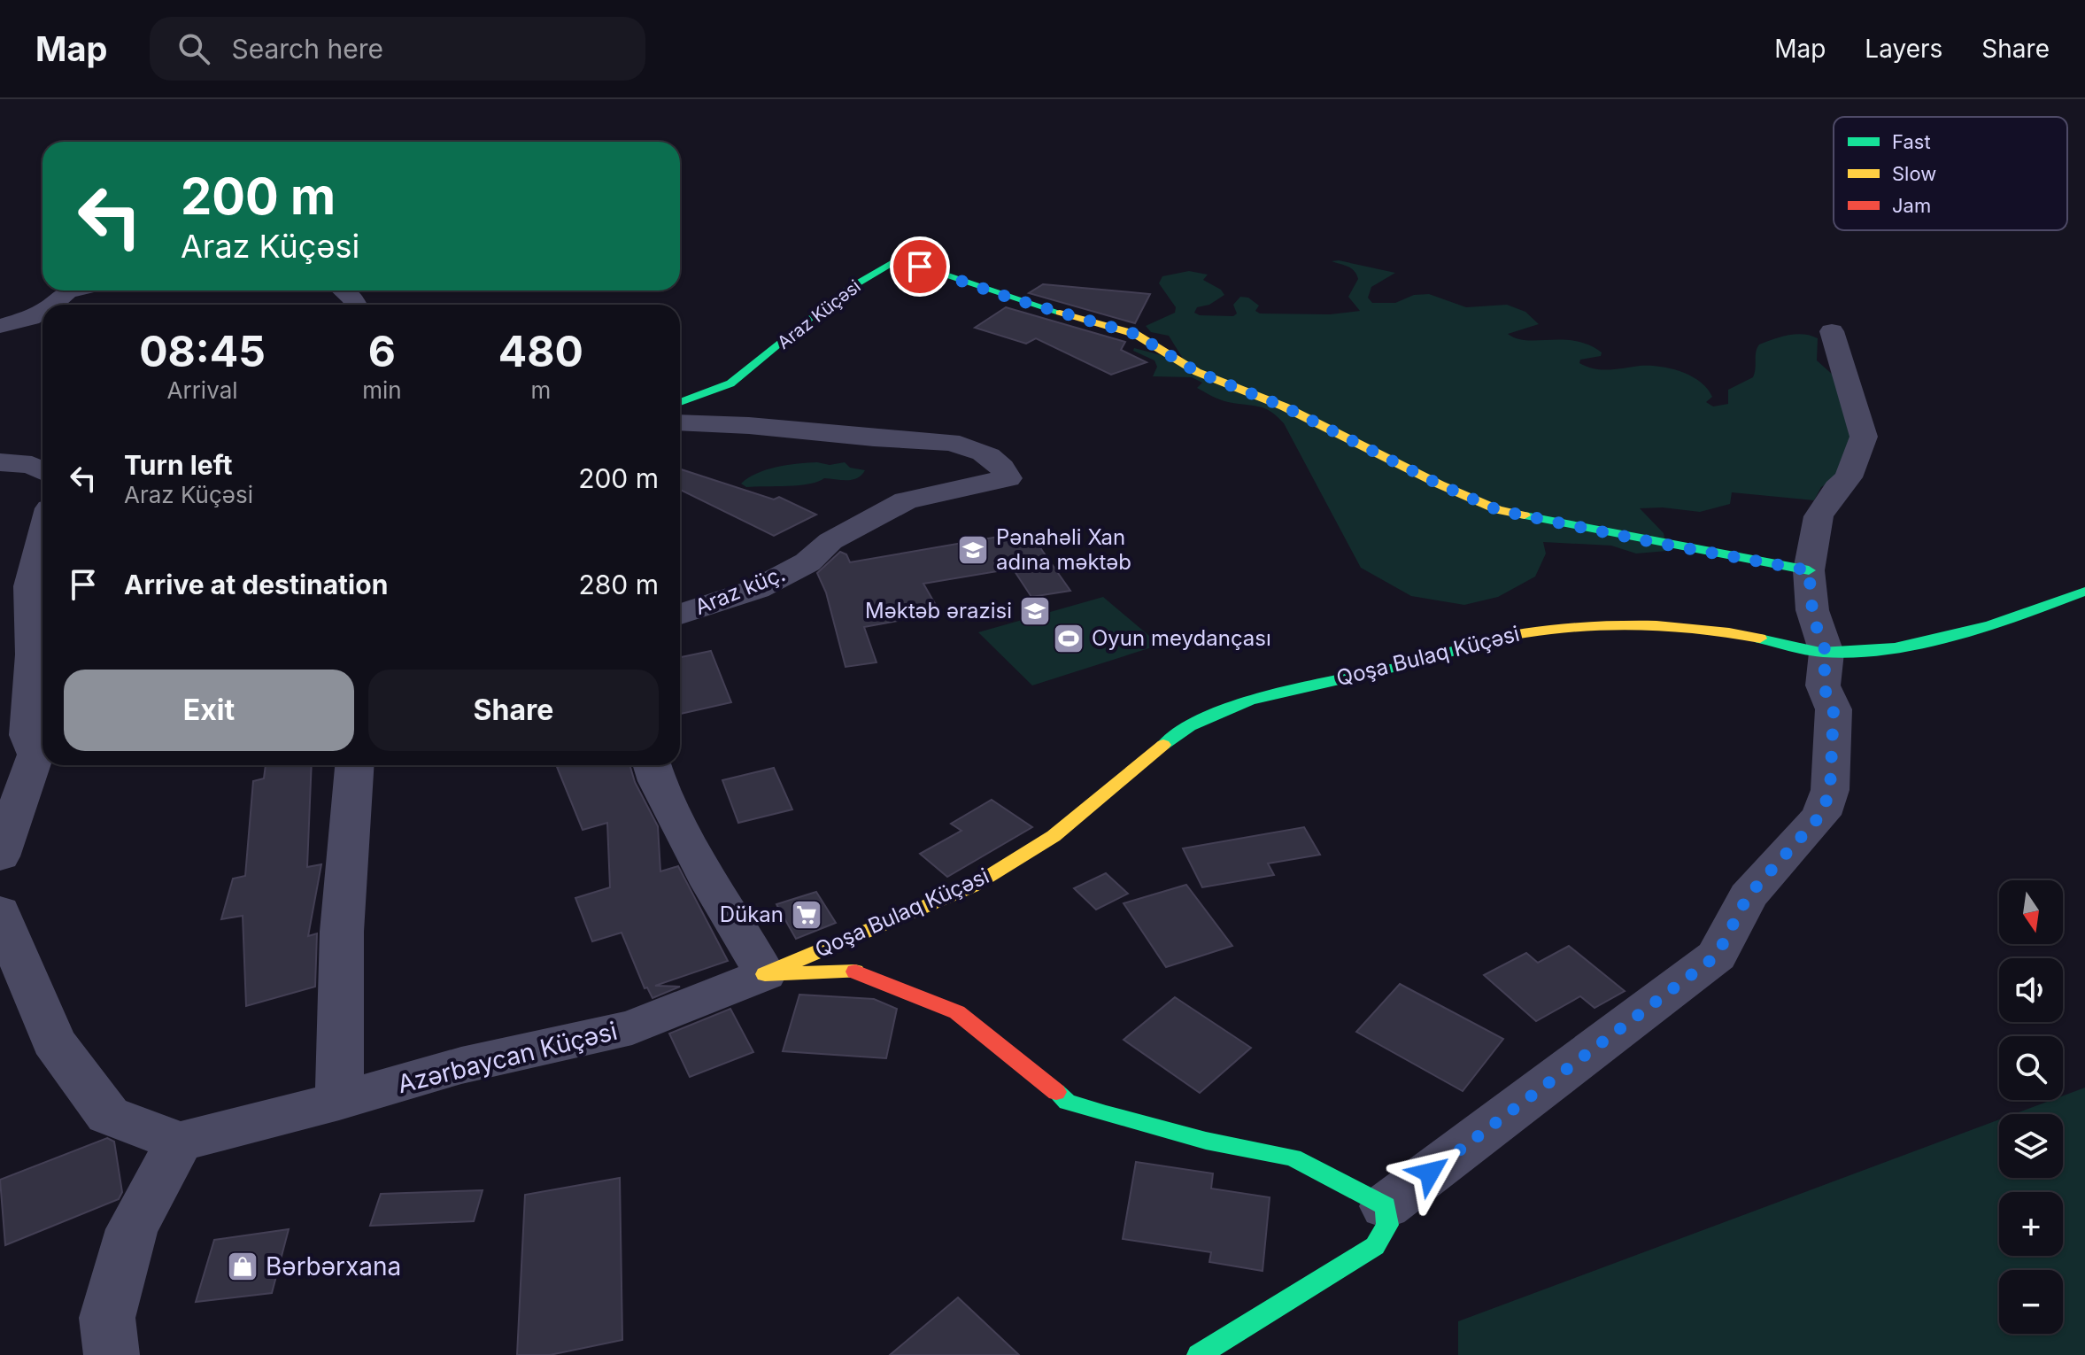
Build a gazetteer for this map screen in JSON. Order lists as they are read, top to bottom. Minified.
{"streets":{"street":["Araz Küçəsi","Araz küç.","Qoşa Bulaq Küçəsi","Azərbaycan Küçəsi"]},"crossings":[["Qoşa Bulaq Küçəsi","Azərbaycan Küçəsi"]],"places":{"school or university":["Pənahəli Xan adına məktəb","Məktəb ərazisi"],"sports":["Oyun meydançası"],"supermarket":["Dükan"],"shop":["Bərbərxana"]},"legend":["Fast","Slow","Jam"],"north":"bottom","page":{"header":"Map","search":"Search here","nav":["Map","Layers","Share"],"turn":["200 m","Araz Küçəsi"],"eta":["08:45","Arrival","6","min","480","m"],"list":[{"name":"Turn left","note":"Araz Küçəsi","value":"200 m"},{"name":"Arrive at destination","value":"280 m"}],"buttons":["Exit","Share"],"map_buttons":["+","−"]}}
